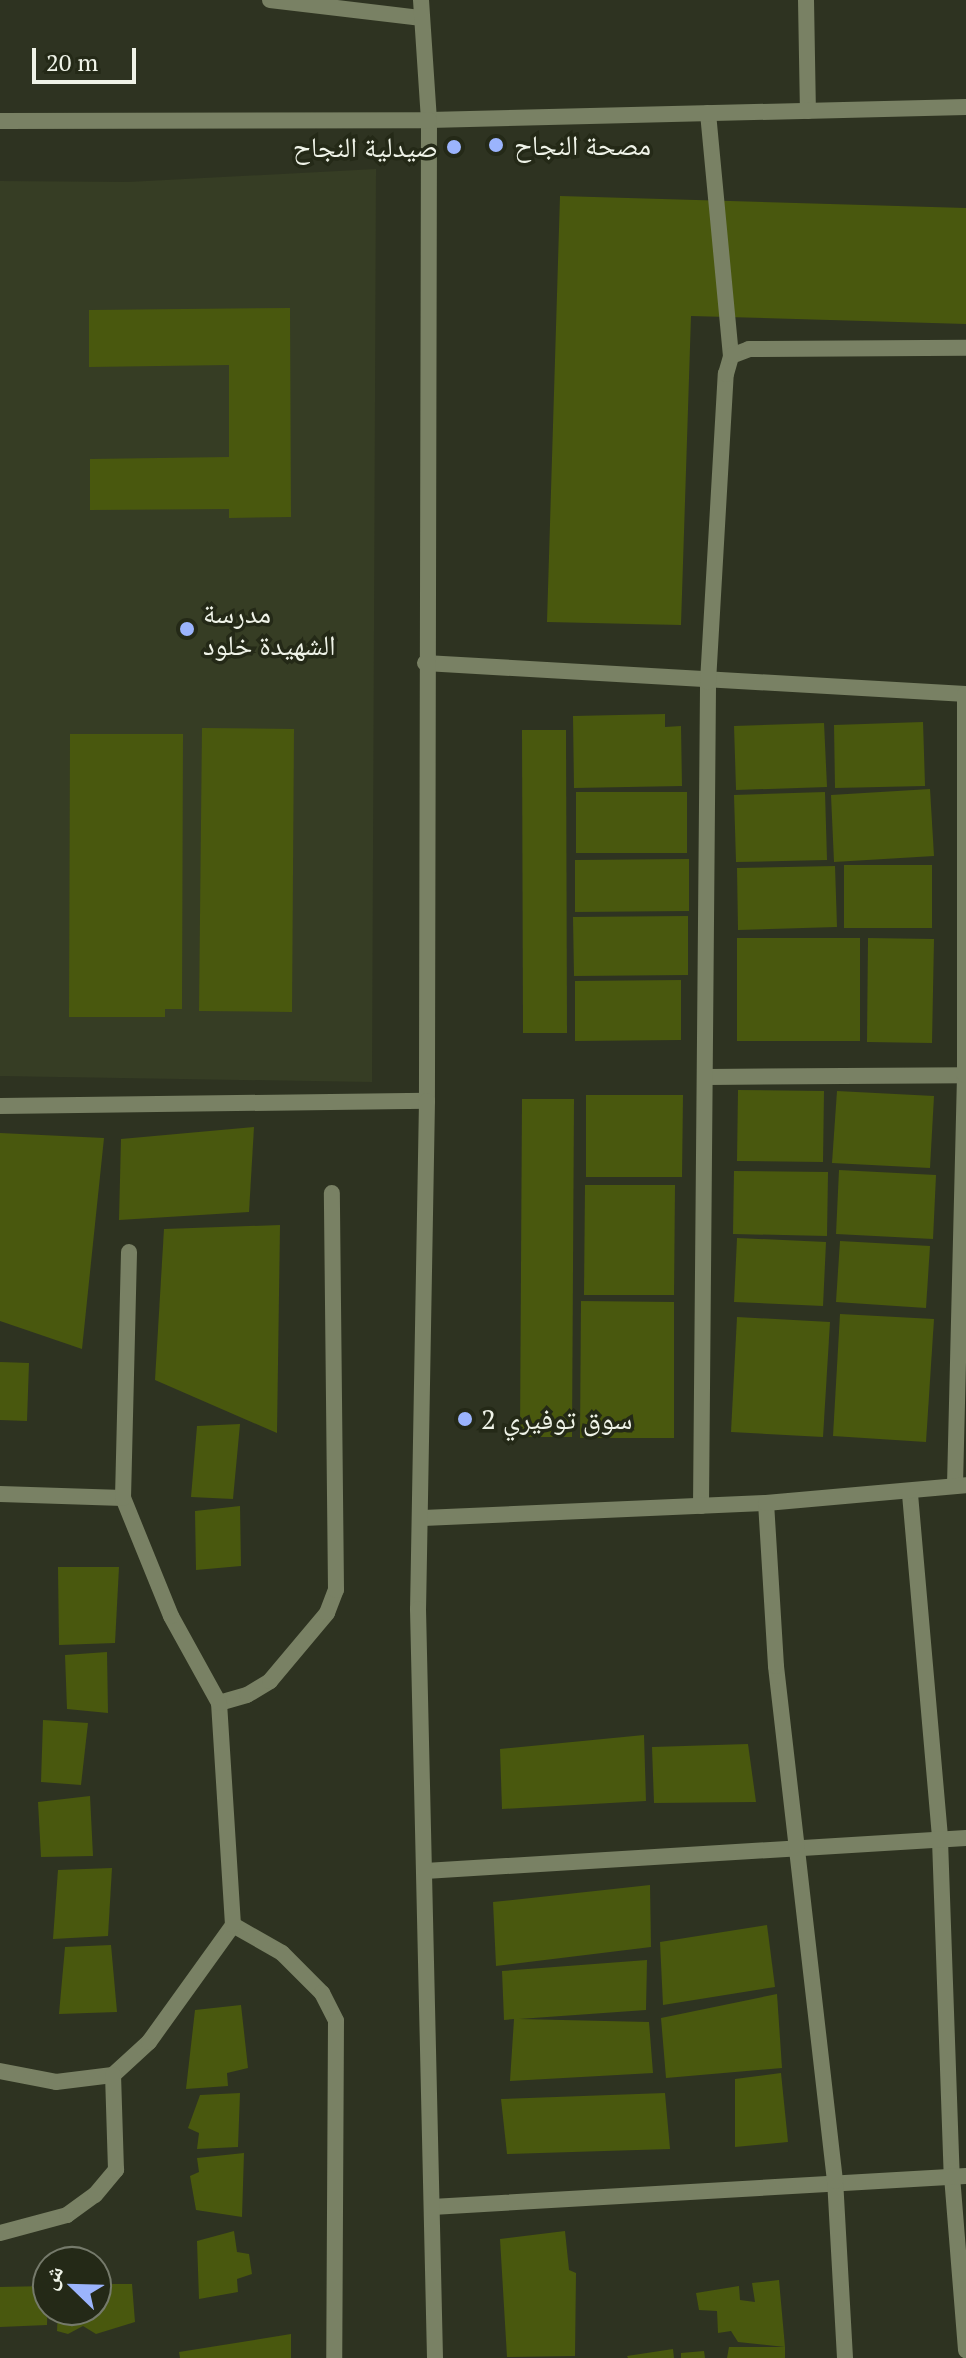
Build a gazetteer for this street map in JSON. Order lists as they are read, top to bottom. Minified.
{"places":["مصحة النجاح","صيدلية النجاح","مدرسة الشهيدة خلود","سوق توفيري 2"],"scale_bar":"20 m","north":"top left"}
